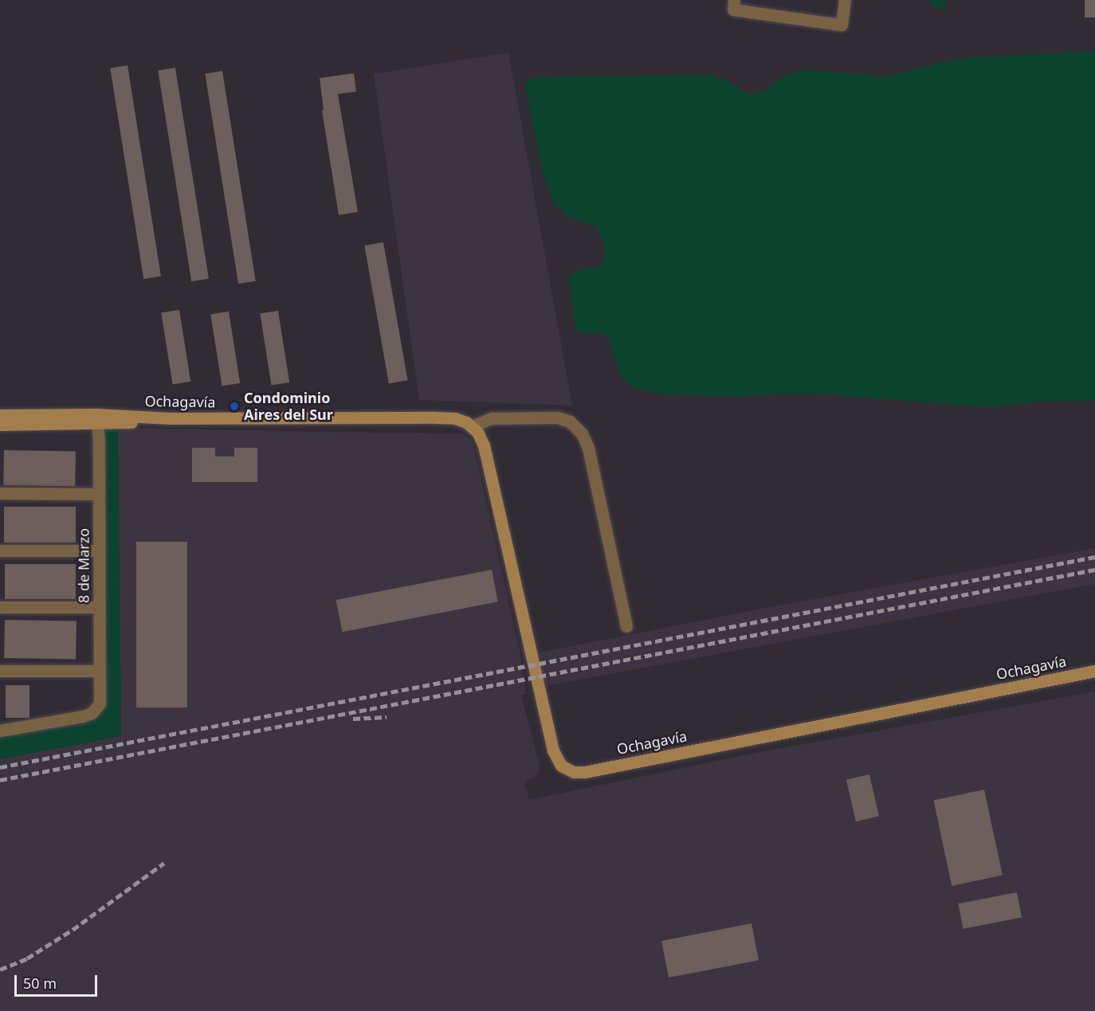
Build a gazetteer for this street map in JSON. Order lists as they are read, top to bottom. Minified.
{"streets":{"main road":["Ochagavía"],"street":["8 de Marzo"]},"crossings":[["Ochagavía","8 de Marzo"]],"places":["Condominio Aires del Sur"],"scale_bar":"50 m"}
